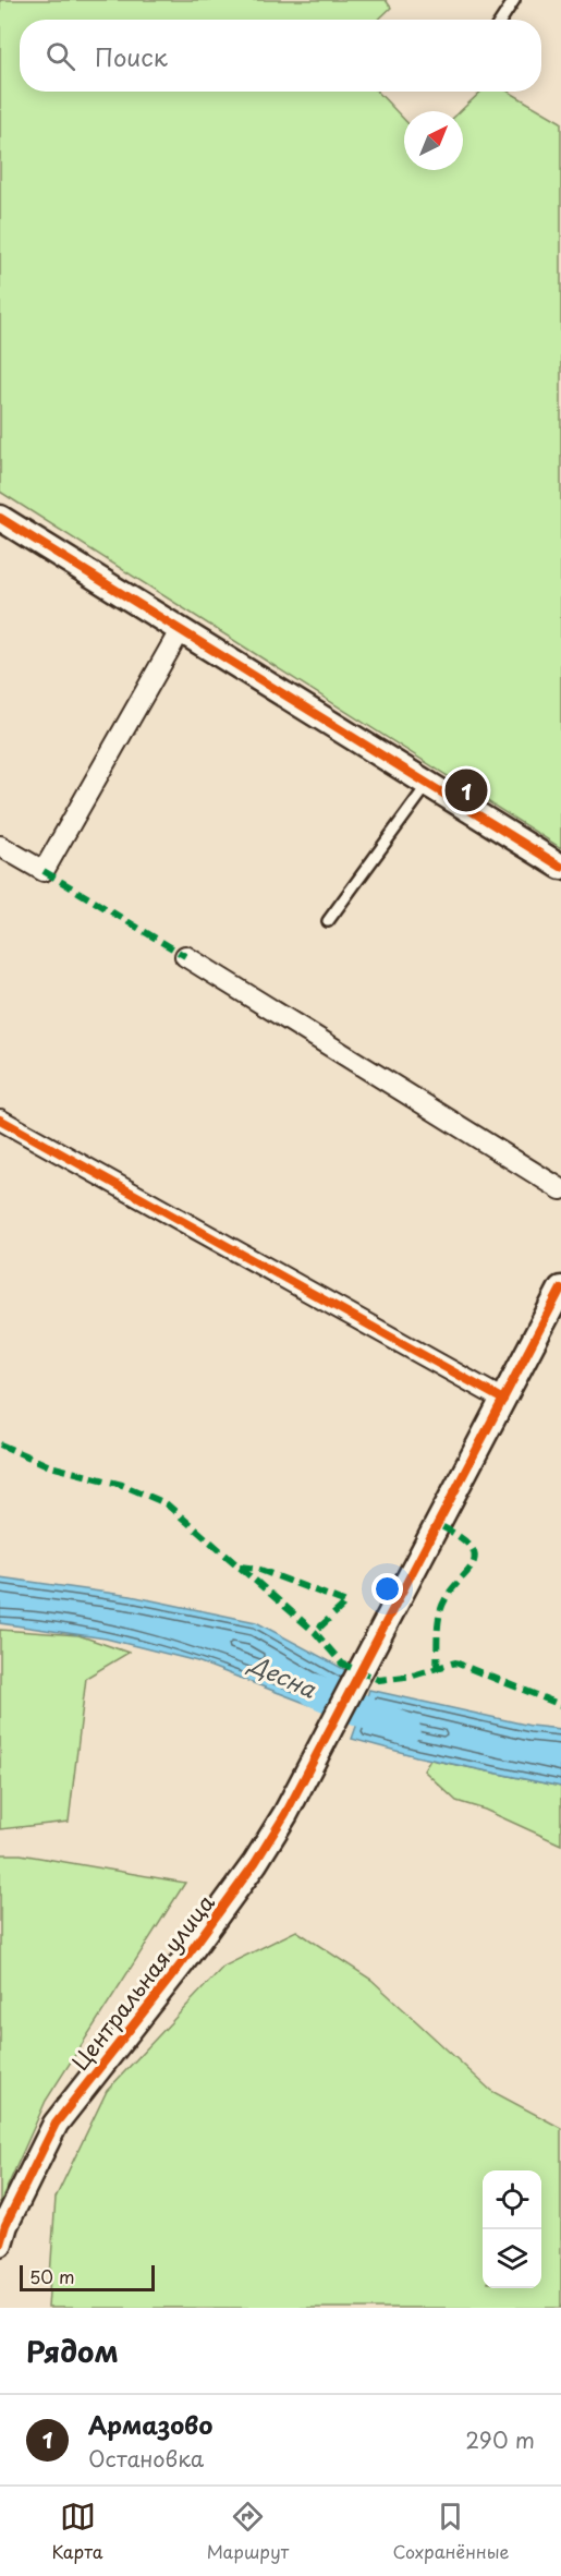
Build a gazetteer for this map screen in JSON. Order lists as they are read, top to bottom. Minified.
{"streets":{"street":["Центральная улица"]},"water":["Десна"],"scale_bar":"50 m","north":"top right","page":{"search":"Поиск","pins":"1","scale":"50 m","heading":"Рядом","list":[{"mark":"1","name":"Армазово","note":"Остановка","value":"290 m"}],"nav":["Карта","Маршрут","Сохранённые"]}}
